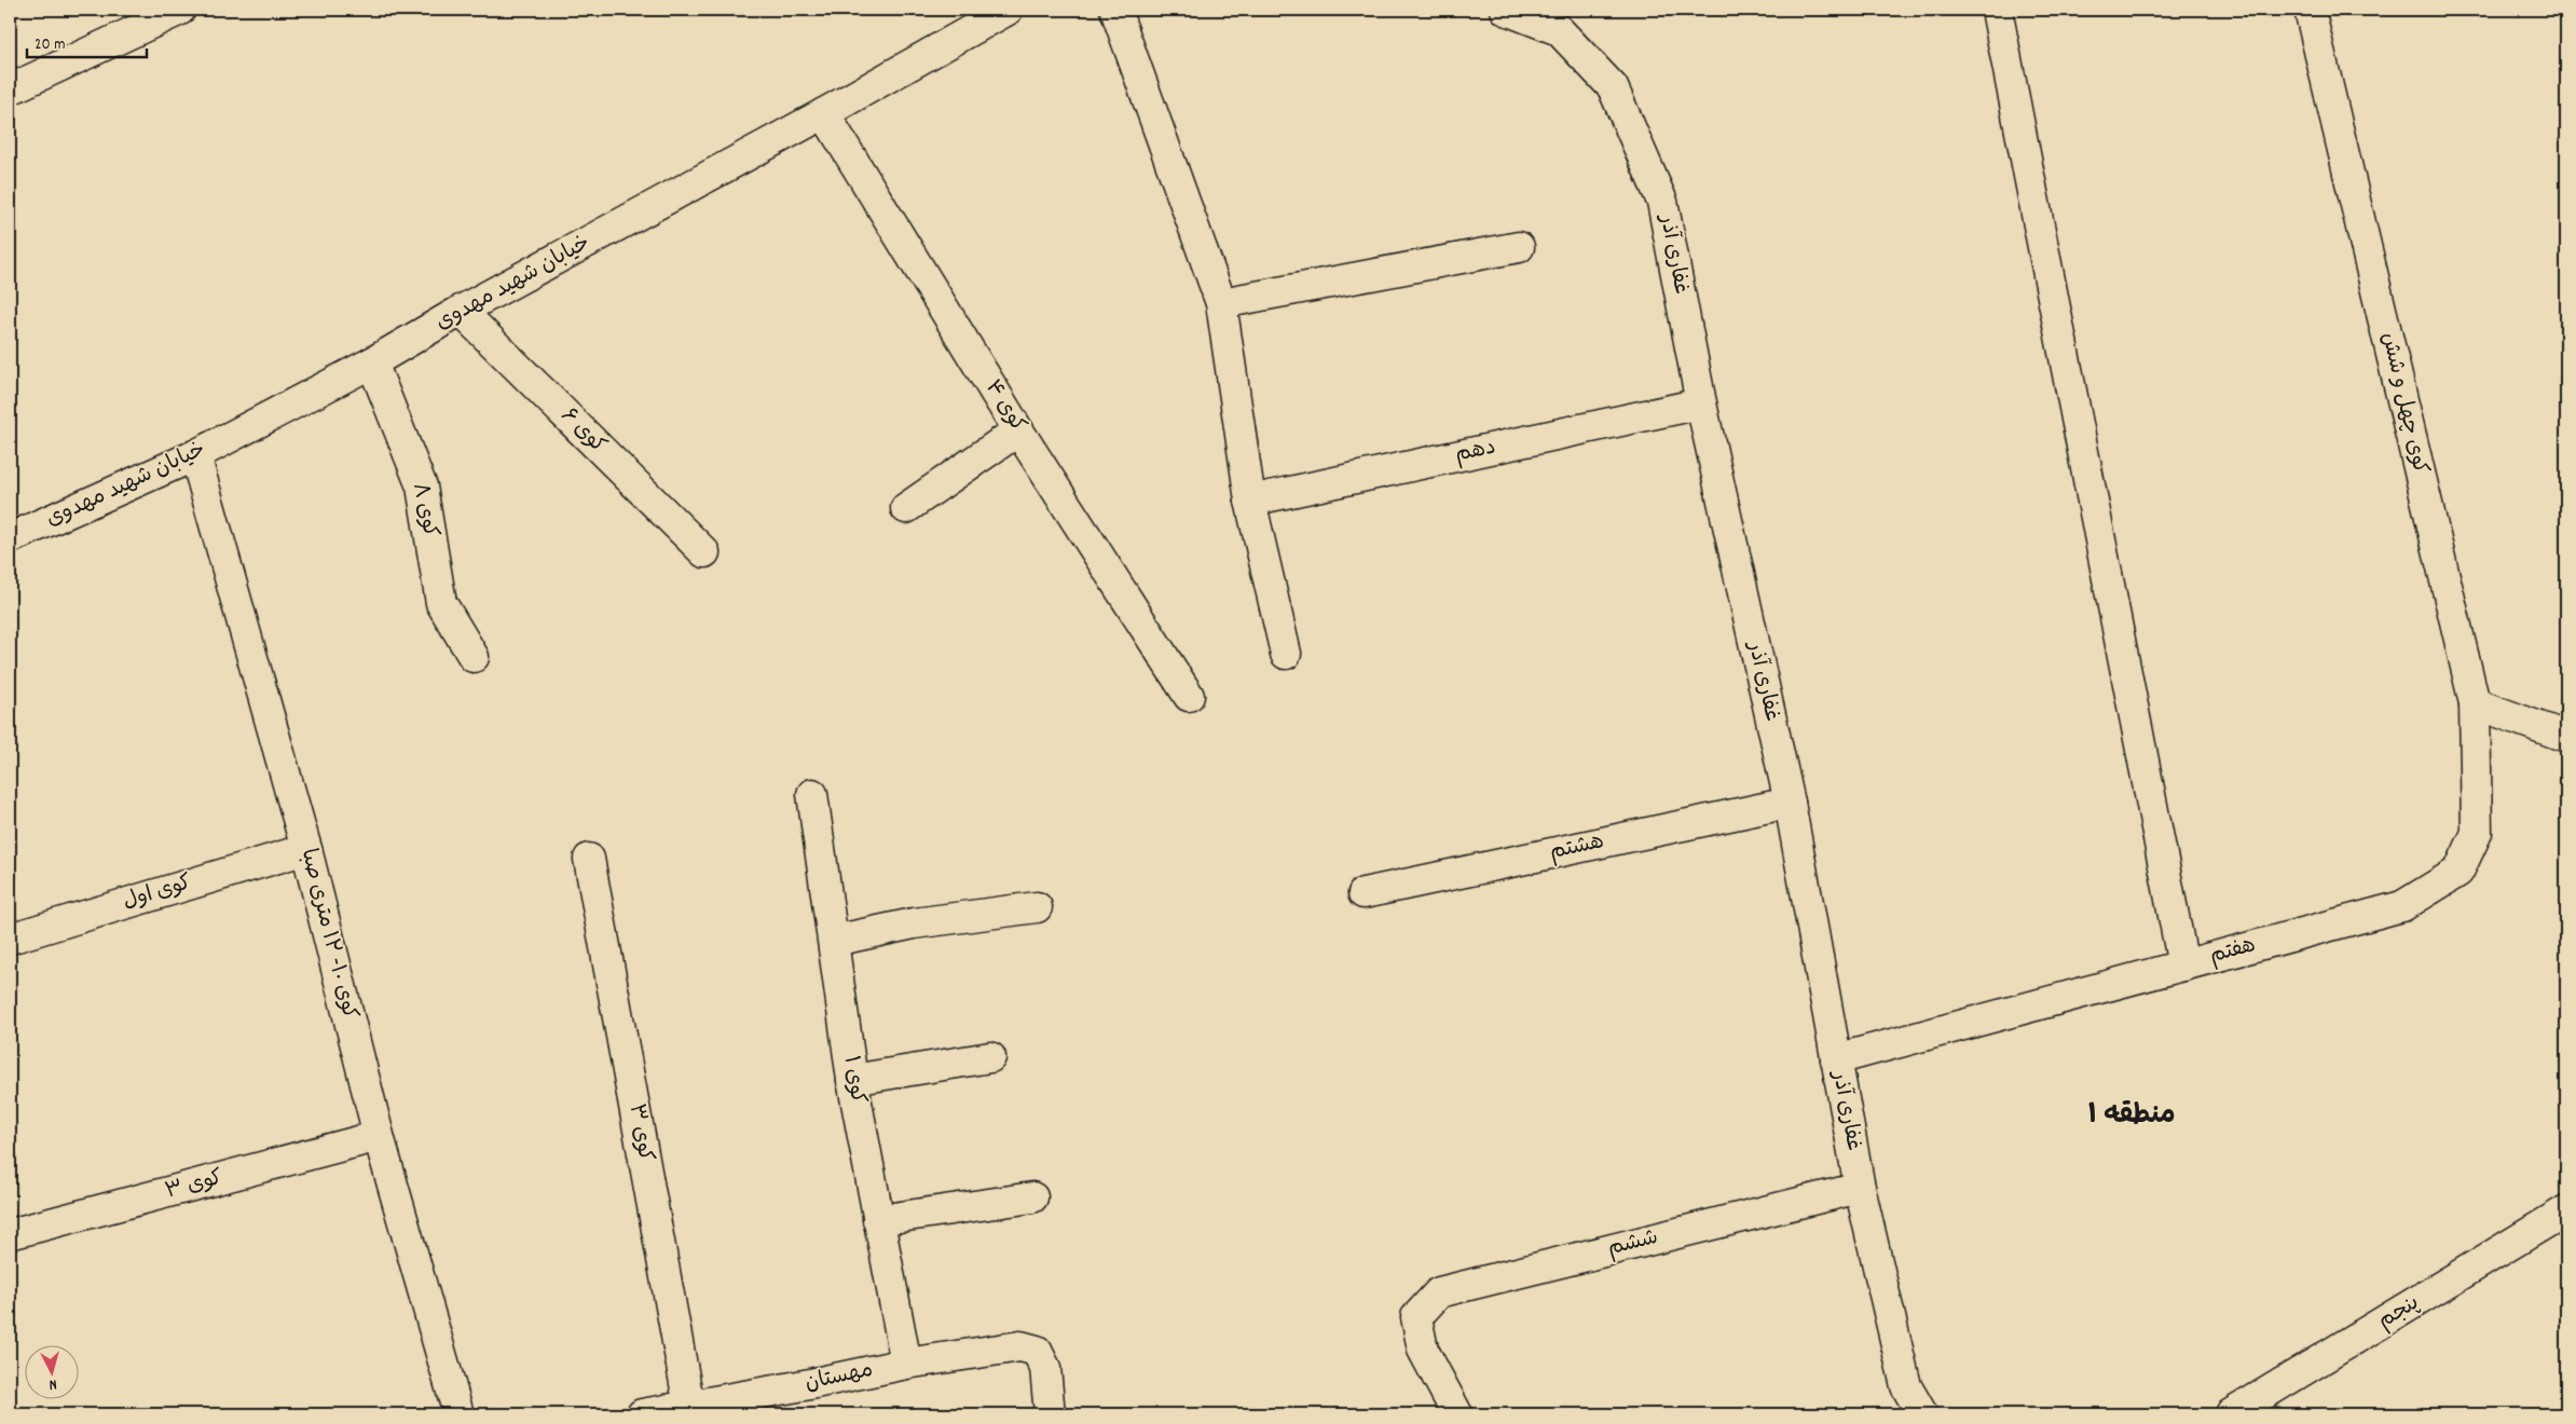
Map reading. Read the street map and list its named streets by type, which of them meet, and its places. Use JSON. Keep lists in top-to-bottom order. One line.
{"streets":{"street":["غفاری آذر","خیابان شهید مهدوی","کوی چهل و شش","کوی ۴","کوی ۶","دهم","کوی ۸","هشتم","کوی اول","کوی ۱۰- ۱۲ متری صبا","هفتم","کوی ۱","کوی ۳","ششم","پنجم","مهستان"]},"crossings":[["غفاری آذر","دهم"],["غفاری آذر","هشتم"],["غفاری آذر","هفتم"],["غفاری آذر","ششم"],["خیابان شهید مهدوی","کوی ۴"],["خیابان شهید مهدوی","کوی ۶"],["خیابان شهید مهدوی","کوی ۸"],["خیابان شهید مهدوی","کوی ۱۰- ۱۲ متری صبا"],["کوی چهل و شش","هفتم"],["کوی اول","کوی ۱۰- ۱۲ متری صبا"],["کوی ۱۰- ۱۲ متری صبا","کوی ۳"],["کوی ۱","مهستان"],["کوی ۳","مهستان"]],"districts":["منطقه ۱"],"scale_bar":"20 m","north":"bottom"}
